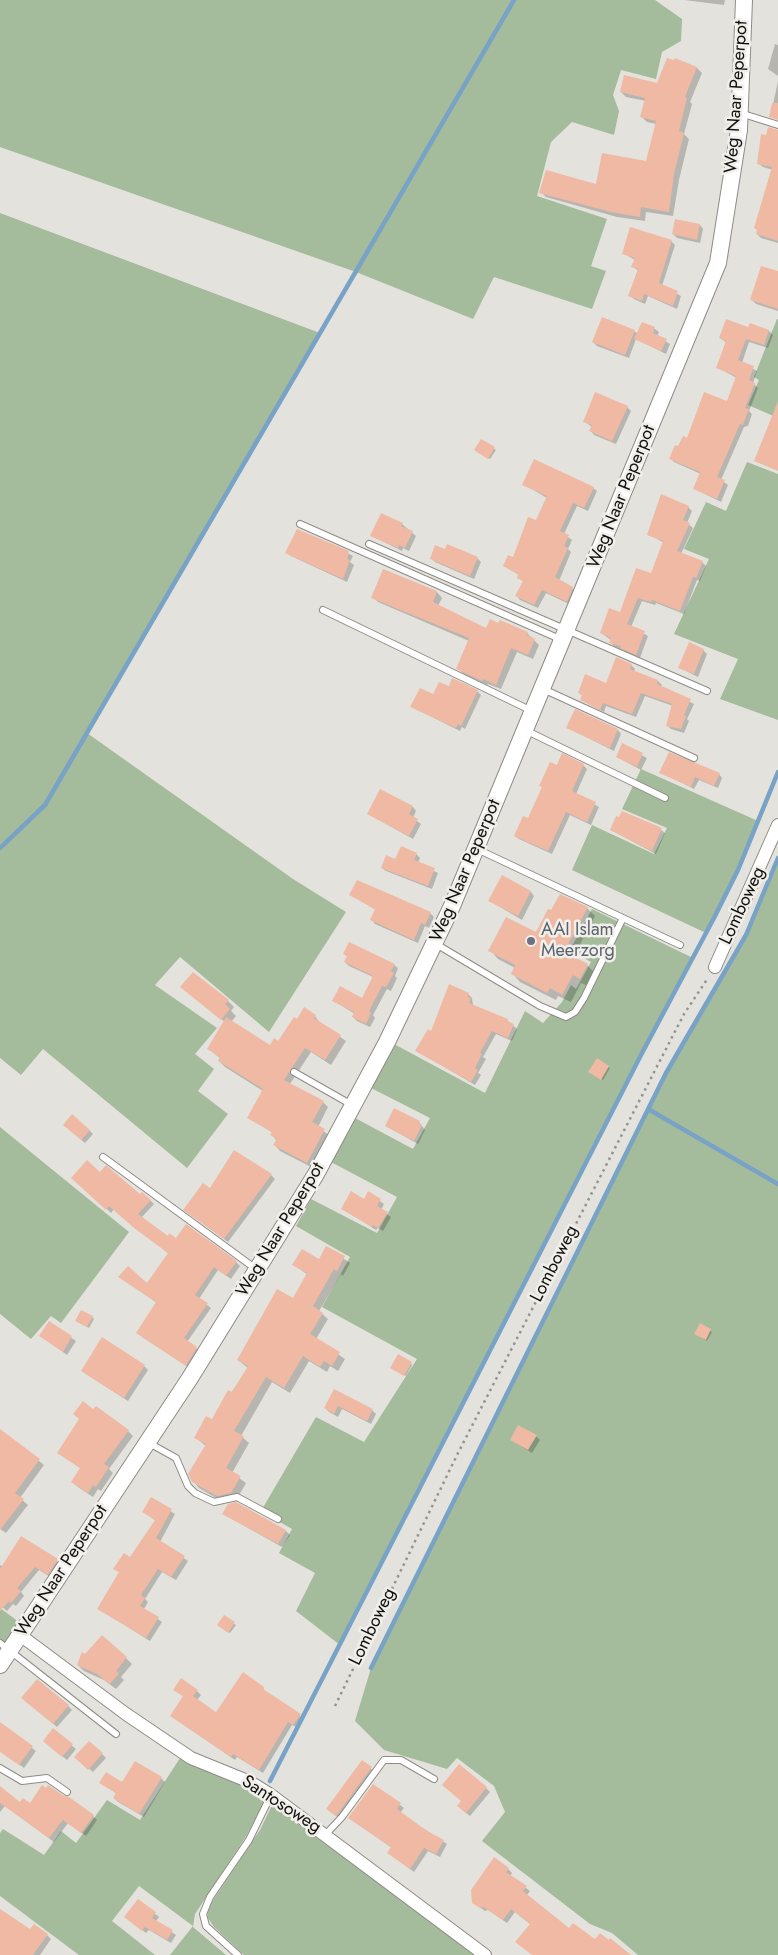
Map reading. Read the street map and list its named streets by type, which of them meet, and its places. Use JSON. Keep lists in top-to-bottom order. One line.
{"streets":{"street":["Weg Naar Peperpot","Lomboweg","Santosoweg"]},"crossings":[["Weg Naar Peperpot","Santosoweg"]],"places":["AAI Islam Meerzorg"]}
